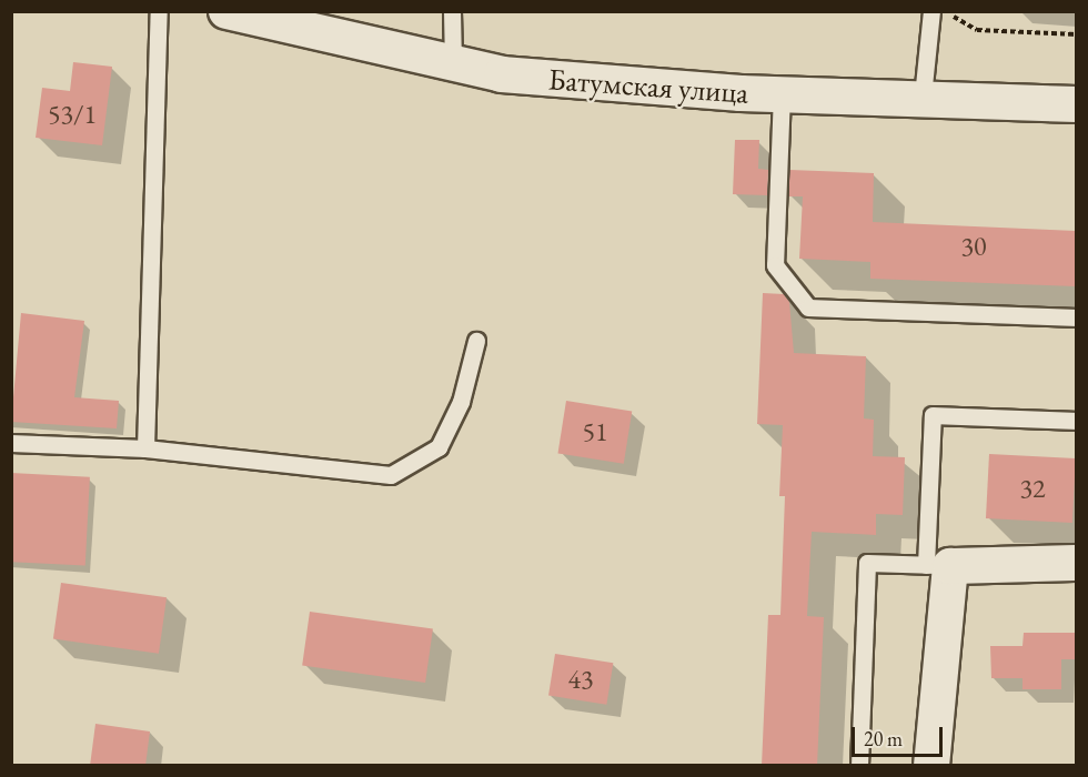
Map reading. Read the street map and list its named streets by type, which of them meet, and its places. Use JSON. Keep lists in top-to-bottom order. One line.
{"streets":{"street":["Батумская улица"]},"house_numbers":["53/1","30","51","32","43"],"scale_bar":"20 m"}
